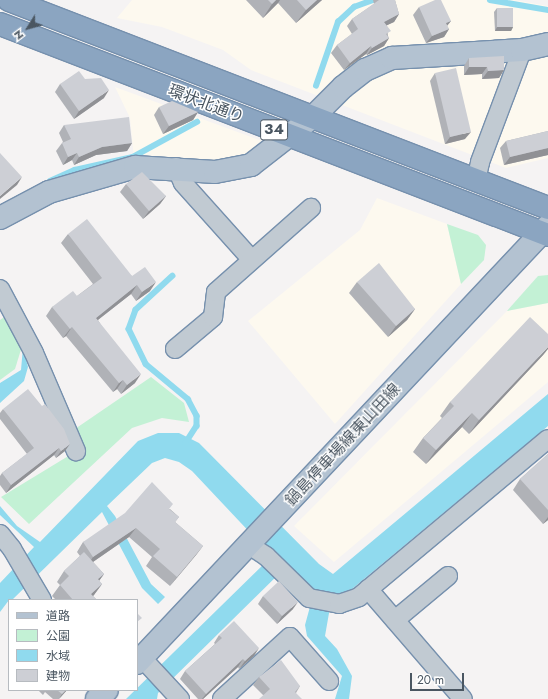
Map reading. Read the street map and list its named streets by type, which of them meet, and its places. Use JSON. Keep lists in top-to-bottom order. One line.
{"streets":{"highway":["環状北通り","34"],"main road":["鍋島停車場線東山田線"]},"crossings":[["環状北通り","鍋島停車場線東山田線"]],"legend":["道路","公園","水域","建物"],"scale_bar":"20 m","north":"bottom left"}
